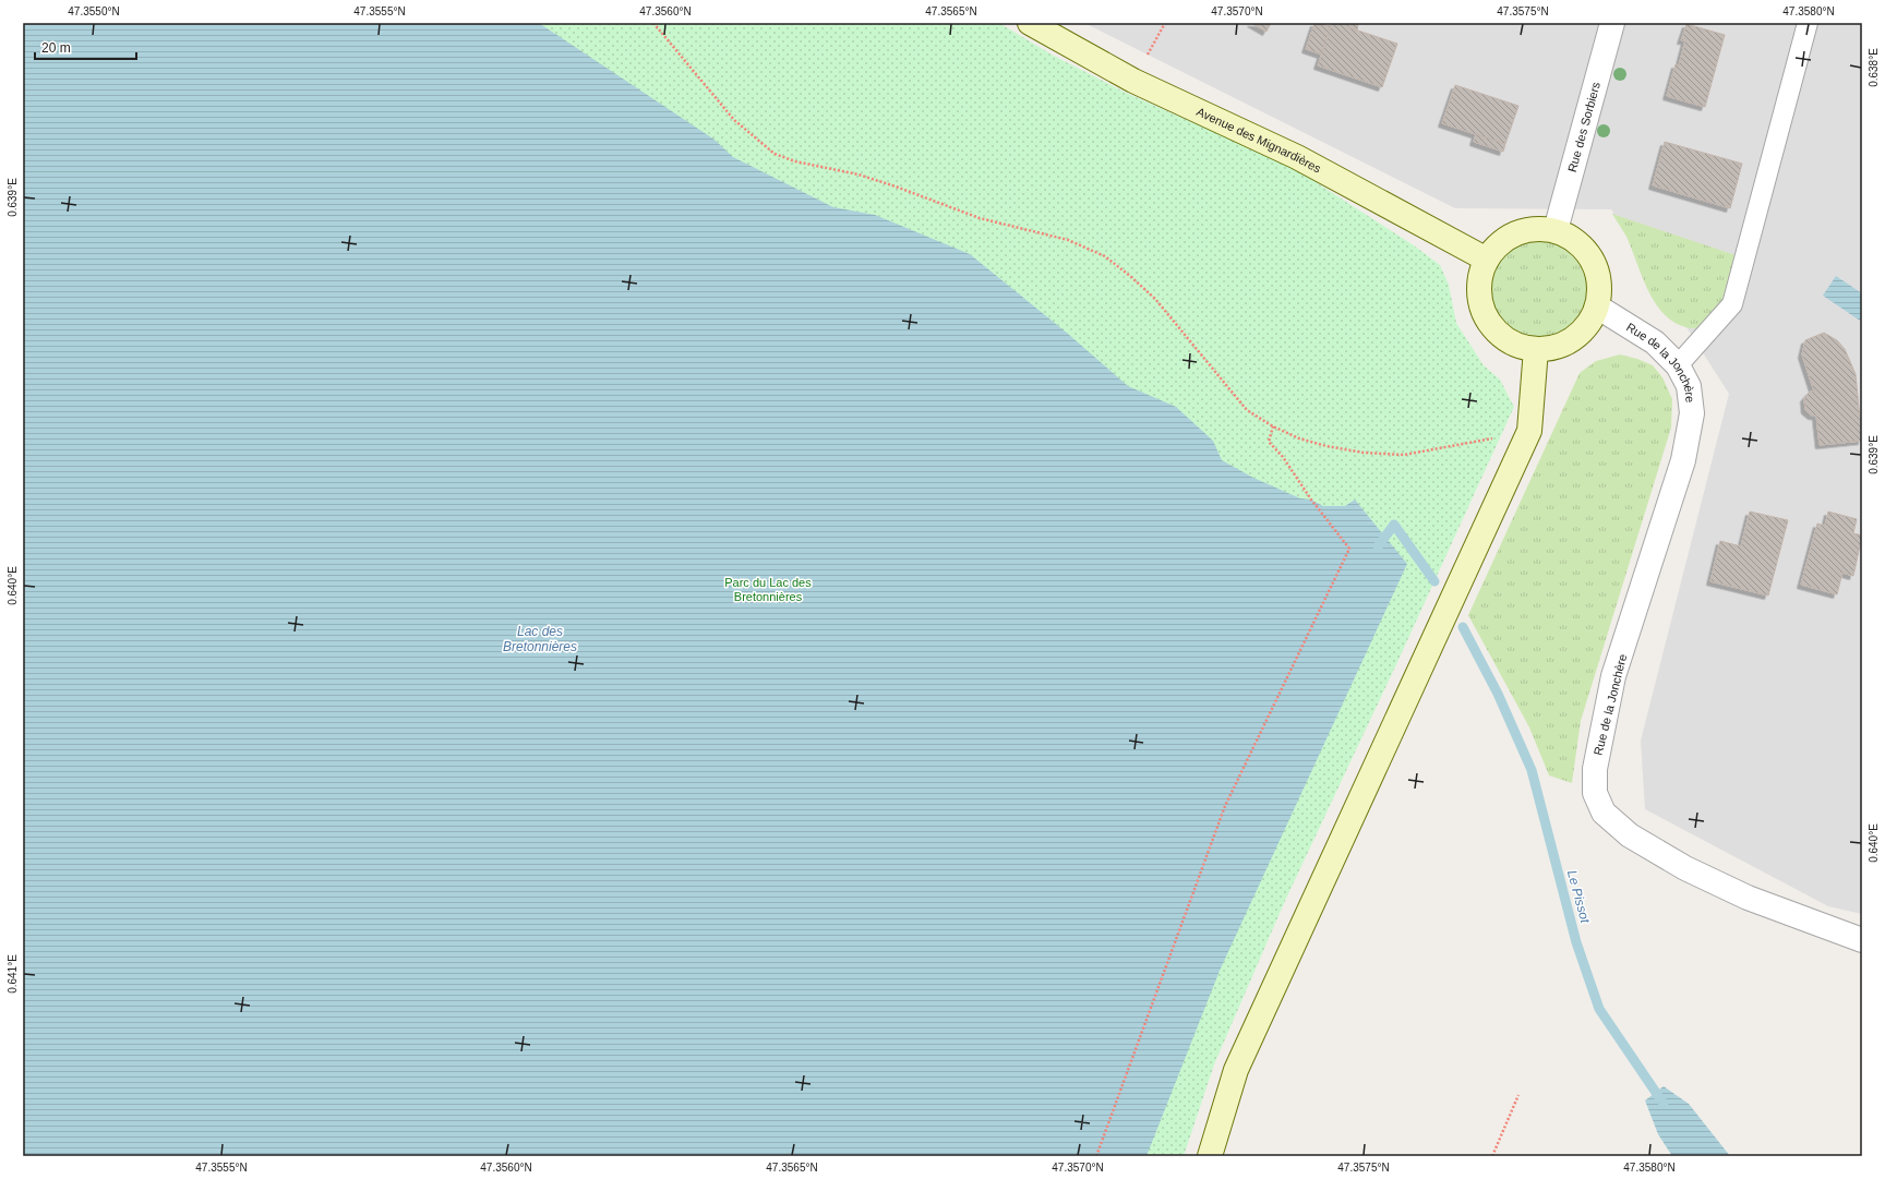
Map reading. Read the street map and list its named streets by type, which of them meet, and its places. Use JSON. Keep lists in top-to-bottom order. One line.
{"streets":{"street":["Rue des Sorbiers","Avenue des Mignardières","Rue de la Jonchère"]},"crossings":[["Rue des Sorbiers","Avenue des Mignardières"],["Rue des Sorbiers","Rue de la Jonchère"],["Avenue des Mignardières","Rue de la Jonchère"]],"water":["Lac des Bretonnières","Le Pissot"],"parks":["Parc du Lac des Bretonnières"],"scale_bar":"20 m","coordinates":["47.3550°N","47.3555°N","47.3560°N","47.3565°N","47.3570°N","47.3575°N","47.3580°N","0.638°E","0.639°E","0.640°E","0.641°E"]}
